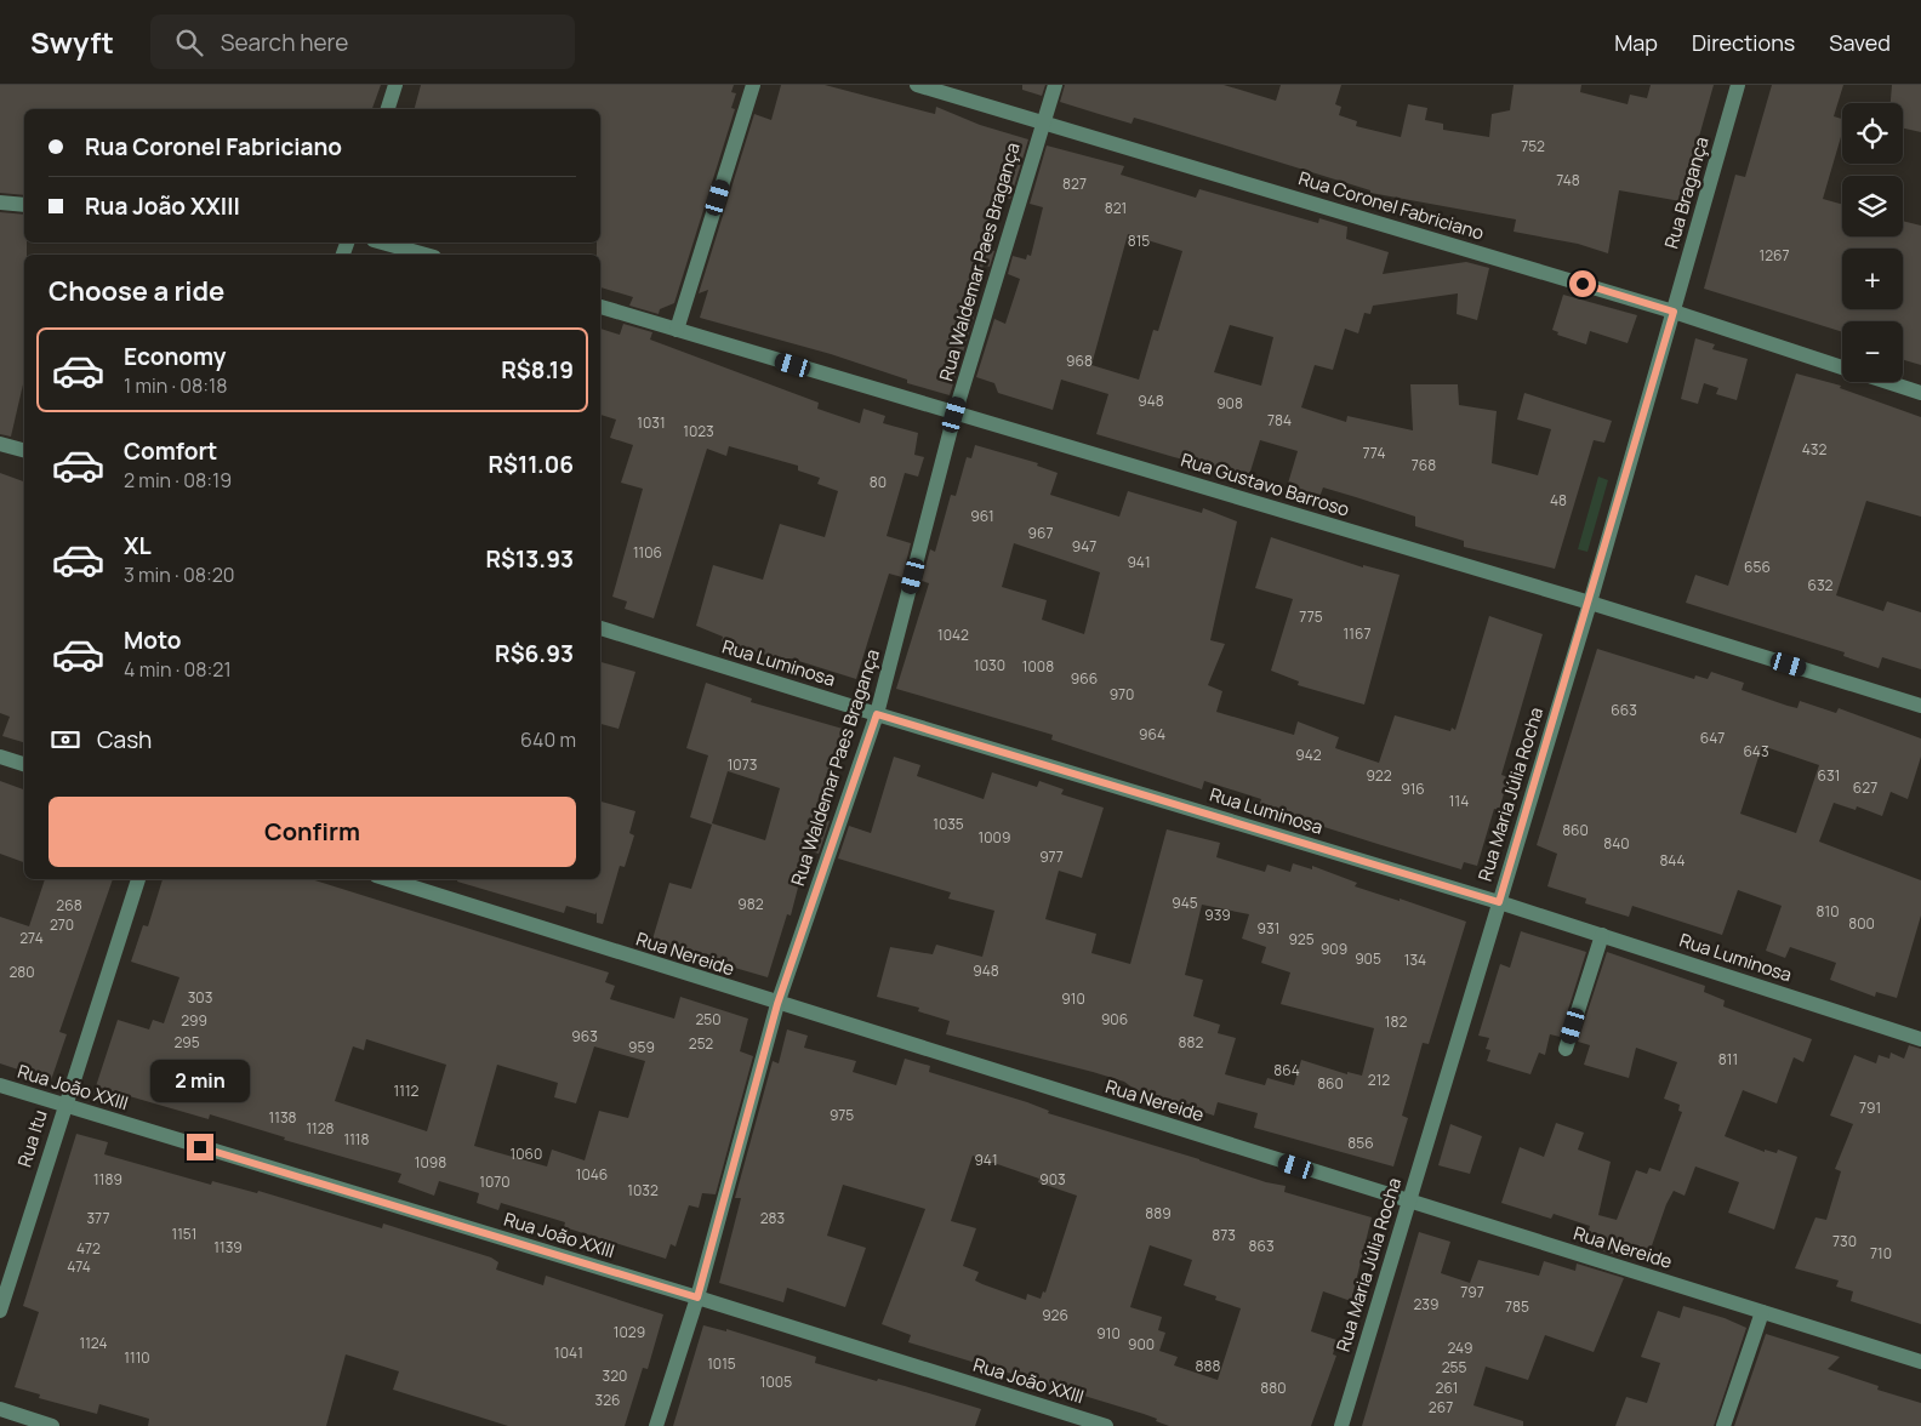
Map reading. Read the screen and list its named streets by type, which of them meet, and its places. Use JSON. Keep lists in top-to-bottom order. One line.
{"streets":{"street":["Rua Bragança","Rua Coronel Fabriciano","Rua Waldemar Paes Bragança","Rua Gustavo Barroso","Rua Luminosa","Rua Maria Júlia Rocha","Rua Nereide","Rua João XXIII","Rua Itu"]},"crossings":[["Rua Bragança","Rua Coronel Fabriciano"],["Rua Bragança","Rua Maria Júlia Rocha"],["Rua Coronel Fabriciano","Rua Waldemar Paes Bragança"],["Rua Coronel Fabriciano","Rua Maria Júlia Rocha"],["Rua Waldemar Paes Bragança","Rua Gustavo Barroso"],["Rua Waldemar Paes Bragança","Rua Luminosa"],["Rua Waldemar Paes Bragança","Rua Nereide"],["Rua Waldemar Paes Bragança","Rua João XXIII"],["Rua Gustavo Barroso","Rua Maria Júlia Rocha"],["Rua Luminosa","Rua Maria Júlia Rocha"],["Rua Maria Júlia Rocha","Rua Nereide"],["Rua João XXIII","Rua Itu"]],"house_numbers":["752","748","827","821","815","1267","968","948","908","784","1031","1023","432","774","768","80","48","961","967","947","1106","941","656","632","775","1167","1042","1030","1008","966","970","663","964","647","643","942","1073","922","631","627","916","114","1035","860","1009","840","977","844","945","982","268","810","939","800","270","931","274","925","909","905","134","948","280","303","910","250","906","299","182","963","295","882","252","959","811","864","212","860","1112","791","975","1138","1128","1118","856","1060","941","1098","1046","1189","903","1070","1032","889","377","283","1151","873","730","863","1139","472","710","474","797","239","785","926","1029","910","1124","900","249","1041","1110","1015","888","255","320","1005","880","261","326","267"],"page":{"header":"Swyft","search":"Search here","nav":["Map","Directions","Saved"],"map_buttons":["+","−"],"banner":["Rua Coronel Fabriciano","Rua João XXIII"],"heading":"Choose a ride","list":[{"name":"Economy","note":"1 min · 08:18","value":"R$8.19"},{"name":"Comfort","note":"2 min · 08:19","value":"R$11.06"},{"name":"XL","note":"3 min · 08:20","value":"R$13.93"},{"name":"Moto","note":"4 min · 08:21","value":"R$6.93"}],"pay":["Cash","640 m"],"buttons":"Confirm","bubble":"2 min"}}
